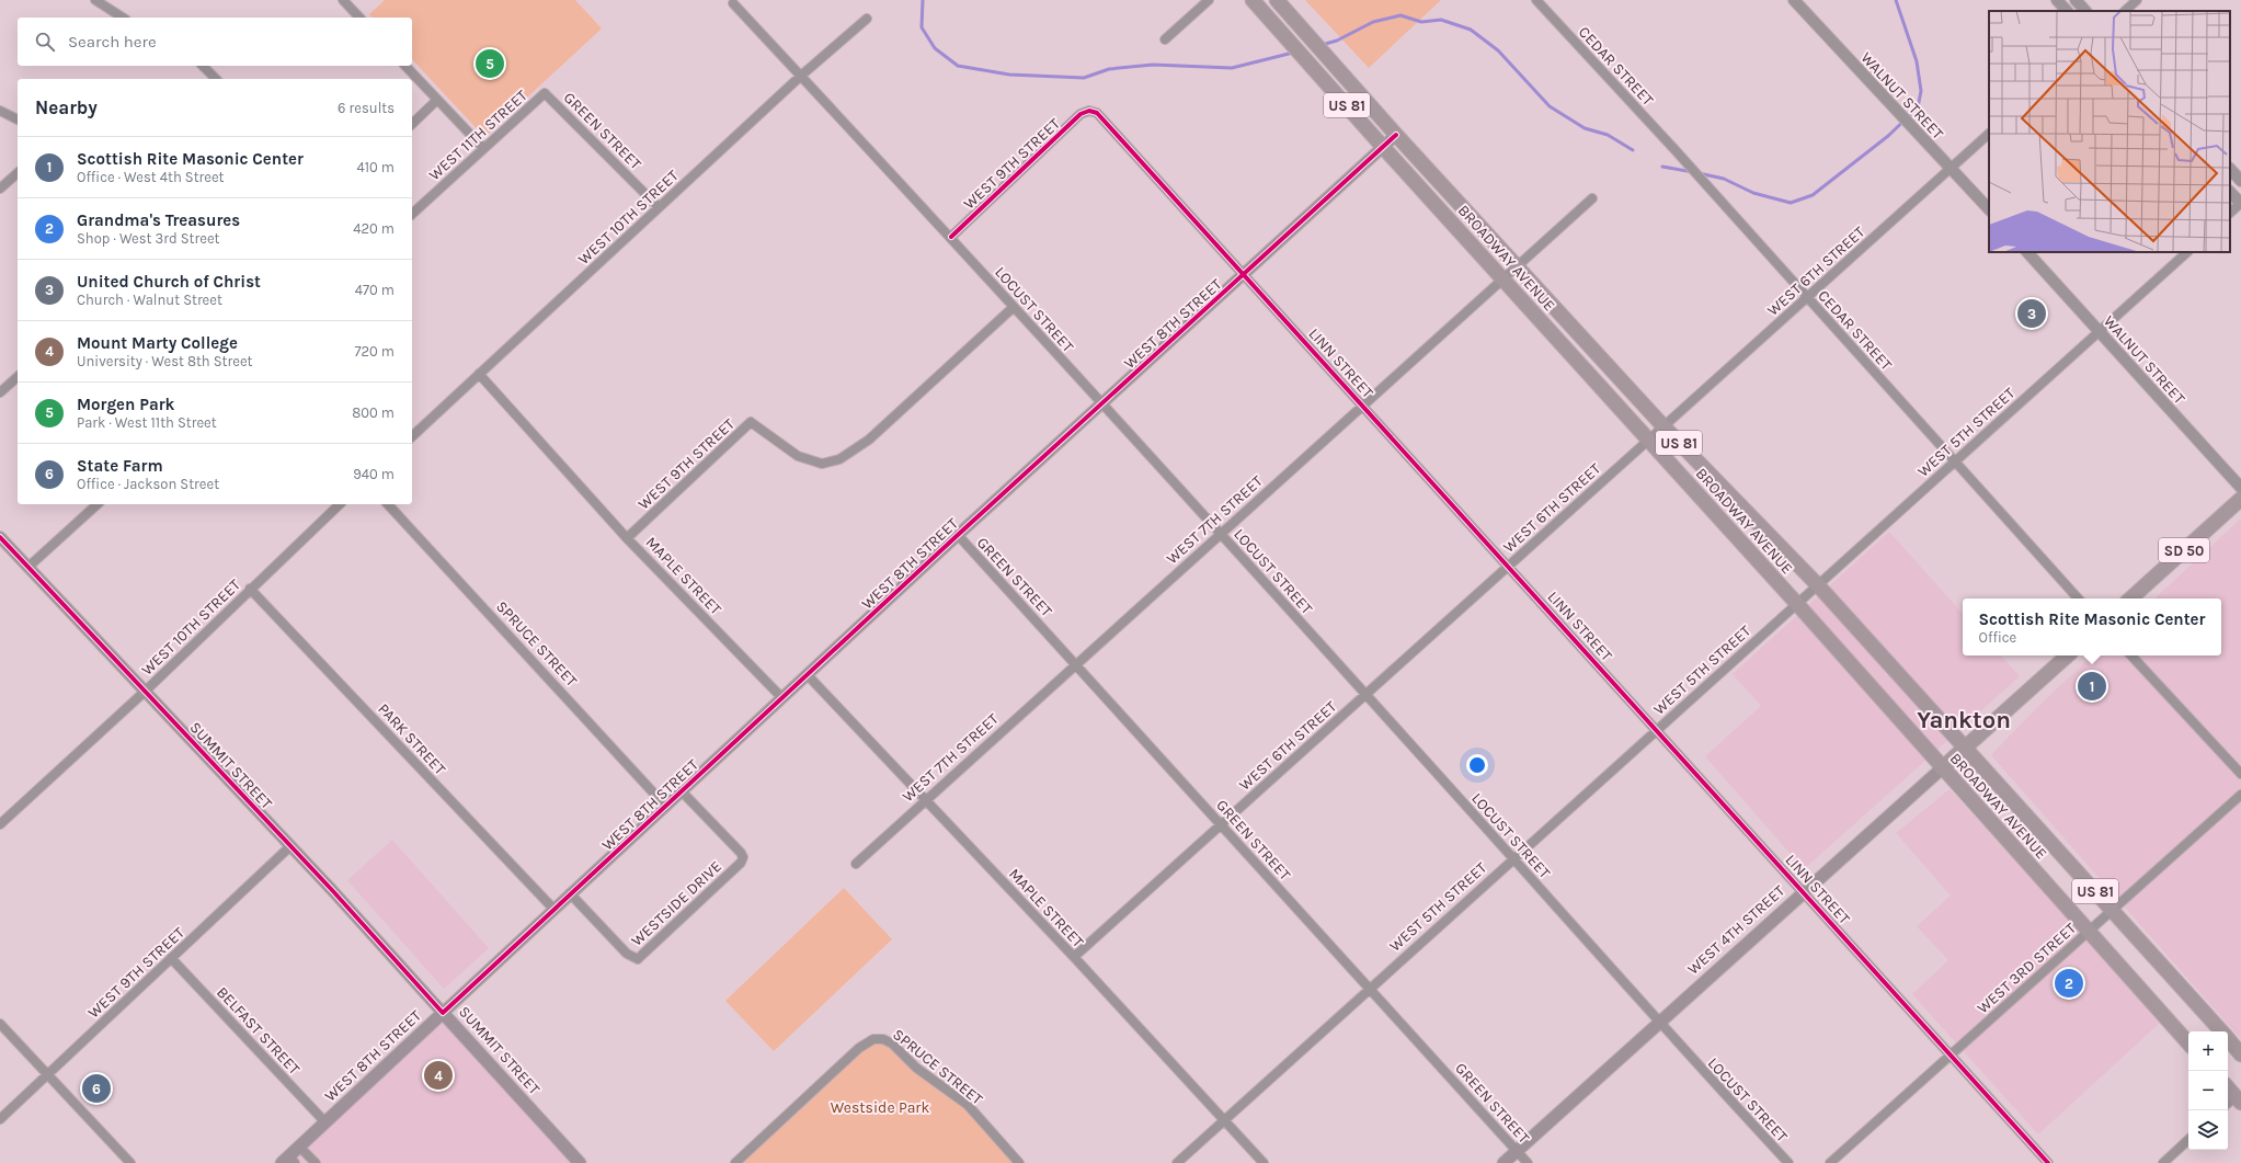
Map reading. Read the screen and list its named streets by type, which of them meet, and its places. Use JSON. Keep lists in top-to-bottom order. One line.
{"streets":{"highway":["US 81","BROADWAY AVENUE","SD 50","WEST 4TH STREET"],"main road":["WEST 8TH STREET","SUMMIT STREET"],"street":["CEDAR STREET","WALNUT STREET","GREEN STREET","WEST 11TH STREET","WEST 9TH STREET","WEST 10TH STREET","WEST 6TH STREET","LOCUST STREET","LINN STREET","WEST 5TH STREET","WEST 7TH STREET","MAPLE STREET","SPRUCE STREET","PARK STREET","WESTSIDE DRIVE","WEST 3RD STREET","BELFAST STREET"]},"crossings":[["CEDAR STREET","WEST 6TH STREET"],["CEDAR STREET","WEST 5TH STREET"],["WALNUT STREET","WEST 6TH STREET"],["WALNUT STREET","WEST 5TH STREET"],["GREEN STREET","WEST 11TH STREET"],["GREEN STREET","WEST 10TH STREET"],["GREEN STREET","WEST 6TH STREET"],["GREEN STREET","WEST 8TH STREET"],["GREEN STREET","WEST 5TH STREET"],["GREEN STREET","WEST 7TH STREET"],["GREEN STREET","WEST 4TH STREET"],["WEST 9TH STREET","LOCUST STREET"],["WEST 9TH STREET","LINN STREET"],["WEST 9TH STREET","MAPLE STREET"],["WEST 9TH STREET","SUMMIT STREET"],["WEST 9TH STREET","BELFAST STREET"],["WEST 10TH STREET","LOCUST STREET"],["WEST 10TH STREET","MAPLE STREET"],["WEST 10TH STREET","PARK STREET"],["WEST 10TH STREET","SUMMIT STREET"],["BROADWAY AVENUE","WEST 6TH STREET"],["BROADWAY AVENUE","WEST 8TH STREET"],["BROADWAY AVENUE","WEST 5TH STREET"],["BROADWAY AVENUE","WEST 7TH STREET"],["BROADWAY AVENUE","WEST 4TH STREET"],["BROADWAY AVENUE","WEST 3RD STREET"],["WEST 6TH STREET","LOCUST STREET"],["WEST 6TH STREET","LINN STREET"],["WEST 6TH STREET","MAPLE STREET"],["LOCUST STREET","WEST 8TH STREET"],["LOCUST STREET","WEST 5TH STREET"],["LOCUST STREET","WEST 7TH STREET"],["LOCUST STREET","WEST 4TH STREET"],["WEST 8TH STREET","LINN STREET"],["WEST 8TH STREET","MAPLE STREET"],["WEST 8TH STREET","SPRUCE STREET"],["WEST 8TH STREET","PARK STREET"],["WEST 8TH STREET","SUMMIT STREET"],["WEST 8TH STREET","WESTSIDE DRIVE"],["WEST 8TH STREET","BELFAST STREET"],["LINN STREET","WEST 5TH STREET"],["LINN STREET","WEST 7TH STREET"],["LINN STREET","WEST 4TH STREET"],["LINN STREET","WEST 3RD STREET"],["WEST 5TH STREET","MAPLE STREET"],["WEST 7TH STREET","MAPLE STREET"]],"districts":["Yankton"],"parks":["Westside Park"],"page":{"search":"Search here","pins":["5","3","1","2","4","6"],"heading":["Nearby","6 results"],"list":[{"mark":"1","name":"Scottish Rite Masonic Center","note":"Office · West 4th Street","value":"410 m"},{"mark":"2","name":"Grandma's Treasures","note":"Shop · West 3rd Street","value":"420 m"},{"mark":"3","name":"United Church of Christ","note":"Church · Walnut Street","value":"470 m"},{"mark":"4","name":"Mount Marty College","note":"University · West 8th Street","value":"720 m"},{"mark":"5","name":"Morgen Park","note":"Park · West 11th Street","value":"800 m"},{"mark":"6","name":"State Farm","note":"Office · Jackson Street","value":"940 m"}],"popup":["Scottish Rite Masonic Center","Office"],"map_buttons":["+","−"]}}
